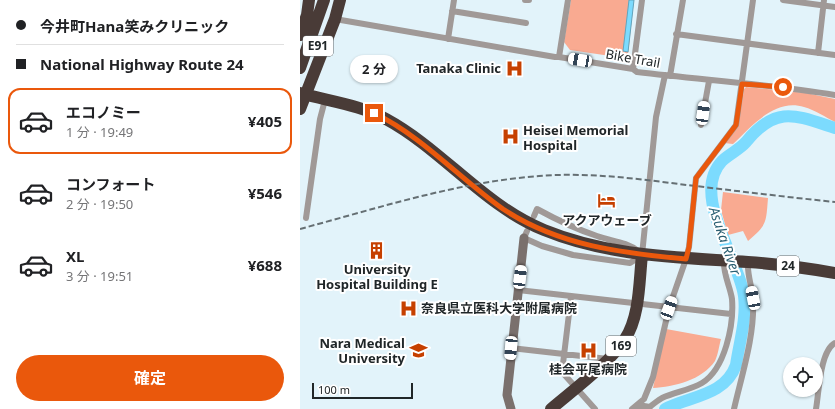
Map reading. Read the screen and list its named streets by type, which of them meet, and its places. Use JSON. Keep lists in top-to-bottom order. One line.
{"streets":{"highway":["E91","24","169"],"street":["Bike Trail"]},"crossings":[["E91","24"],["24","169"]],"water":["Asuka River"],"places":{"hospital":["Tanaka Clinic","Heisei Memorial Hospital","奈良県立医科大学附属病院","桂会平尾病院"],"hotel":["アクアウェーブ"],"building":["University Hospital Building E"],"school or university":["Nara Medical University"]},"scale_bar":"100 m","page":{"banner":["今井町Hana笑みクリニック","National Highway Route 24"],"bubble":"2 分","list":[{"name":"エコノミー","note":"1 分 · 19:49","value":"¥405"},{"name":"コンフォート","note":"2 分 · 19:50","value":"¥546"},{"name":"XL","note":"3 分 · 19:51","value":"¥688"}],"buttons":"確定","scale":"100 m"}}
